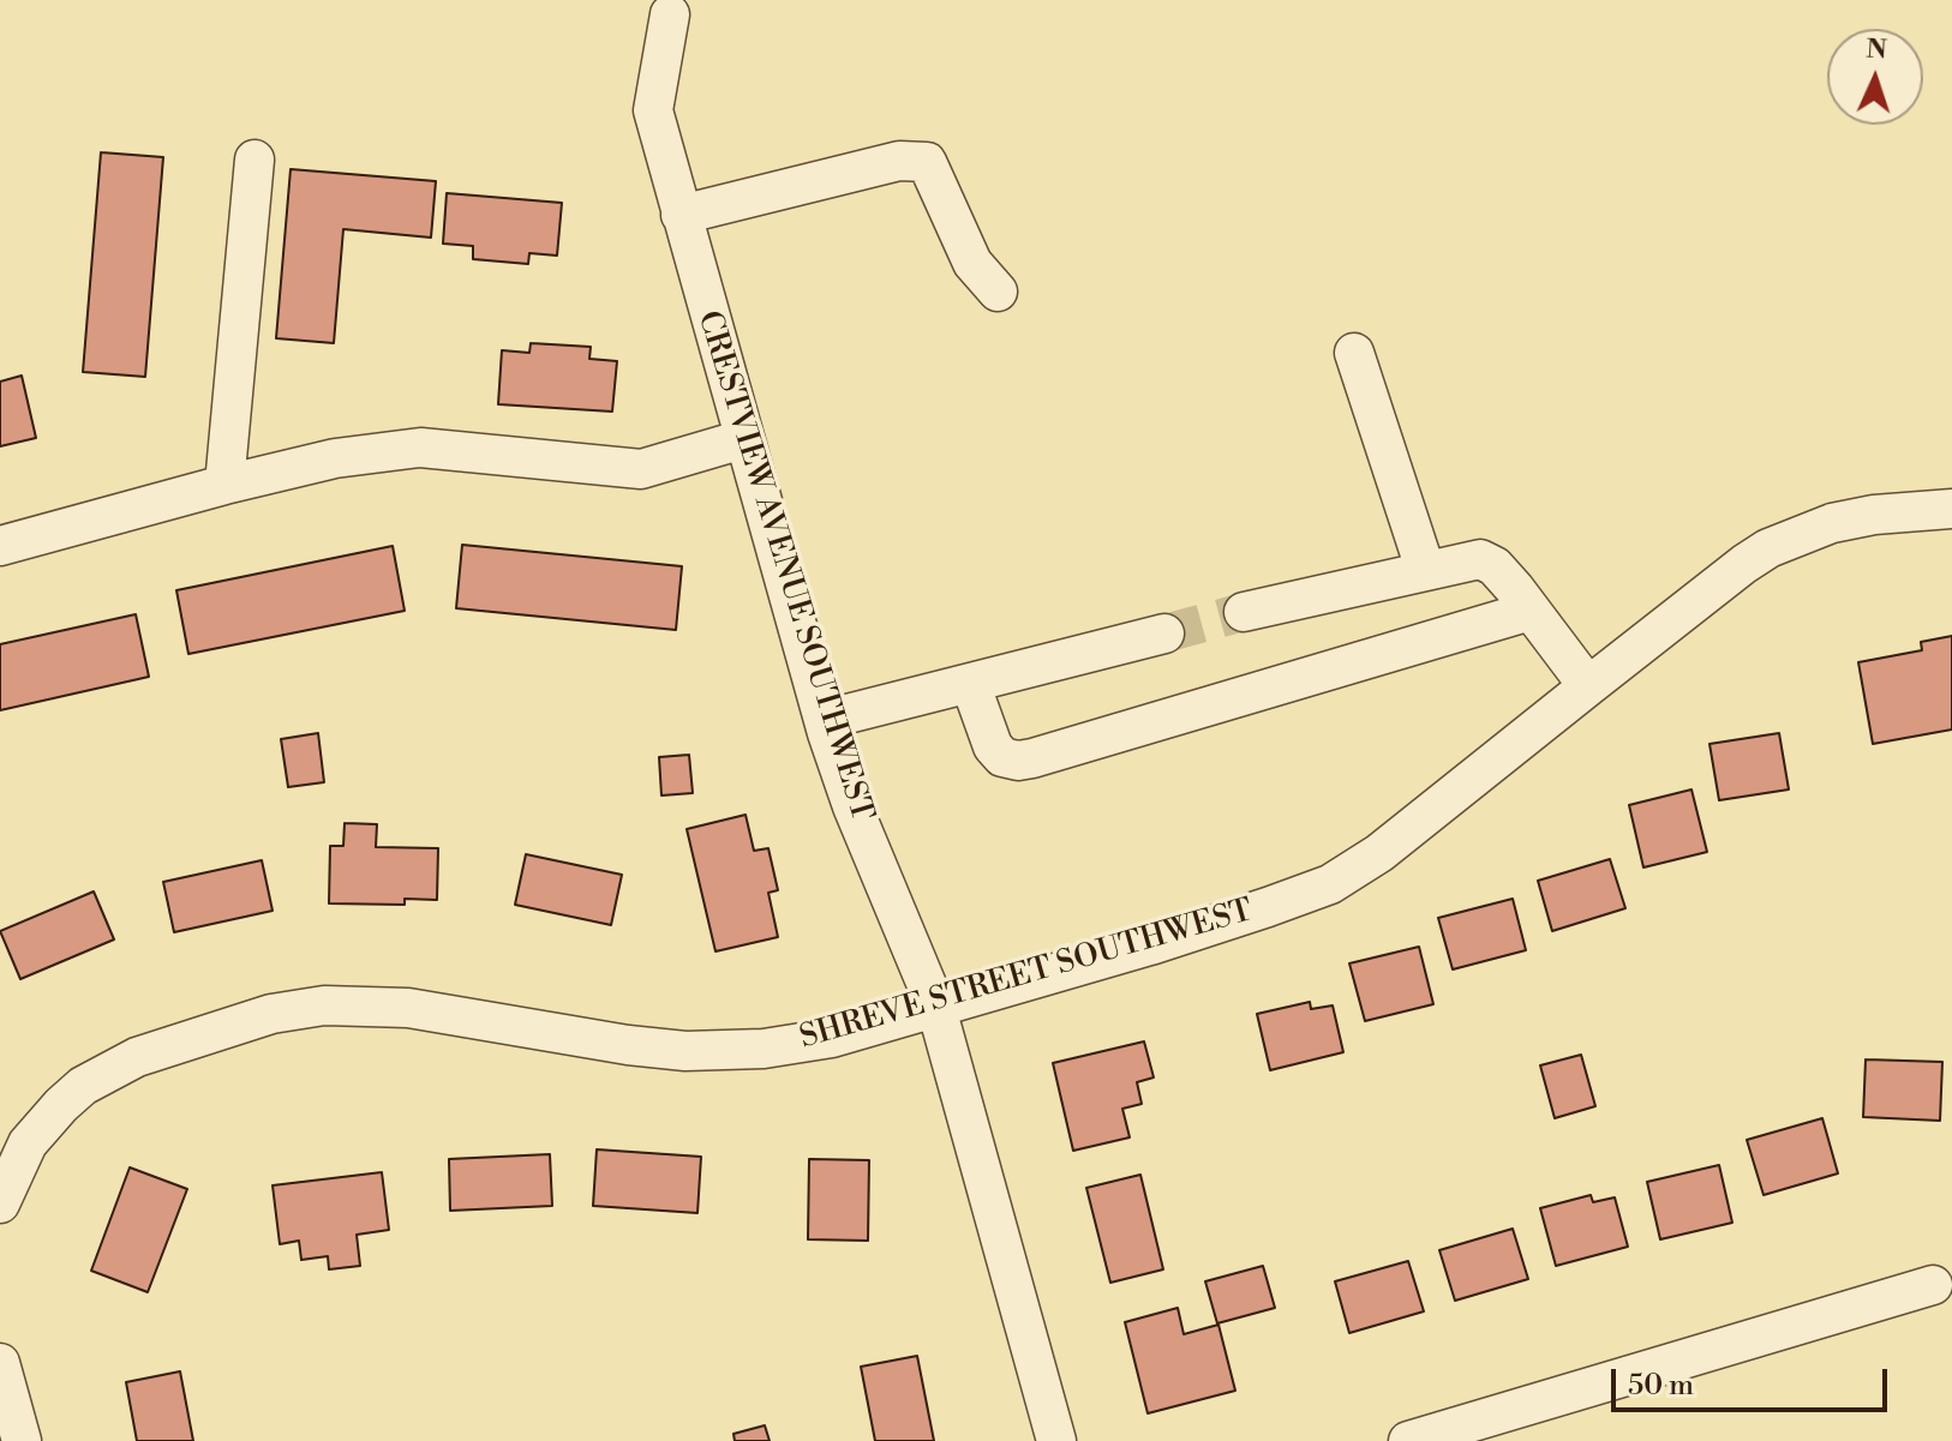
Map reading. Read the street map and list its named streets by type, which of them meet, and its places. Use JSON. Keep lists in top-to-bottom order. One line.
{"streets":{"street":["CRESTVIEW AVENUE SOUTHWEST","SHREVE STREET SOUTHWEST"]},"crossings":[["CRESTVIEW AVENUE SOUTHWEST","SHREVE STREET SOUTHWEST"]],"scale_bar":"50 m","north":"top"}
